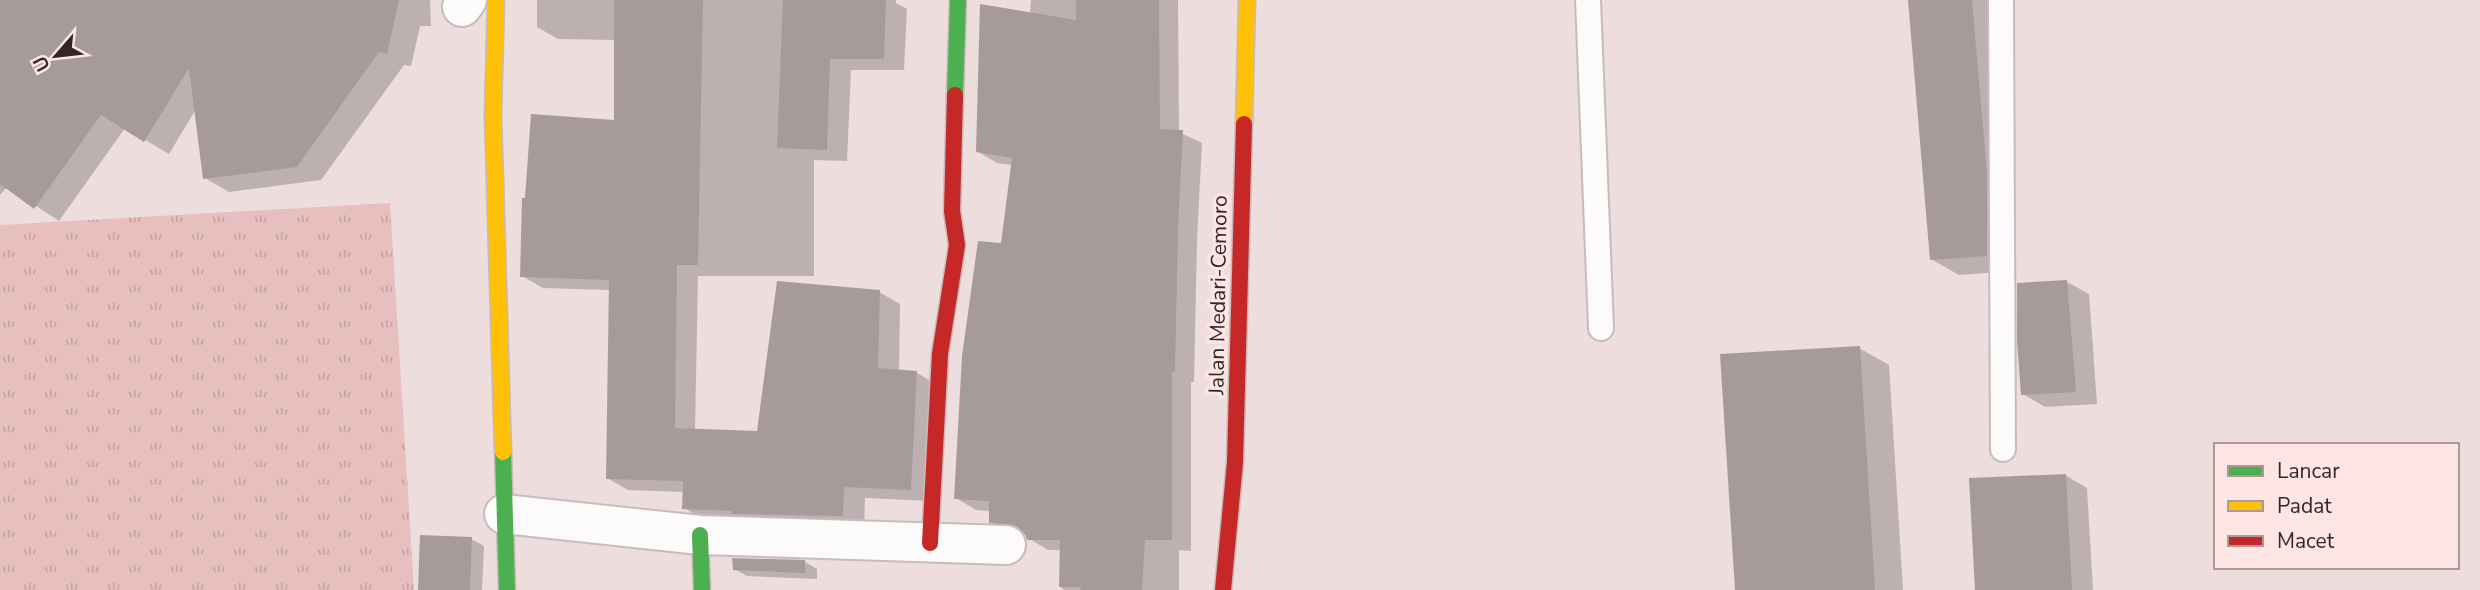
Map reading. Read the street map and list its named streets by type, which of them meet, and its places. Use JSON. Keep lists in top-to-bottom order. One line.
{"streets":{"street":["Jalan Medari-Cemoro"]},"legend":["Lancar","Padat","Macet"],"north":"bottom left"}
